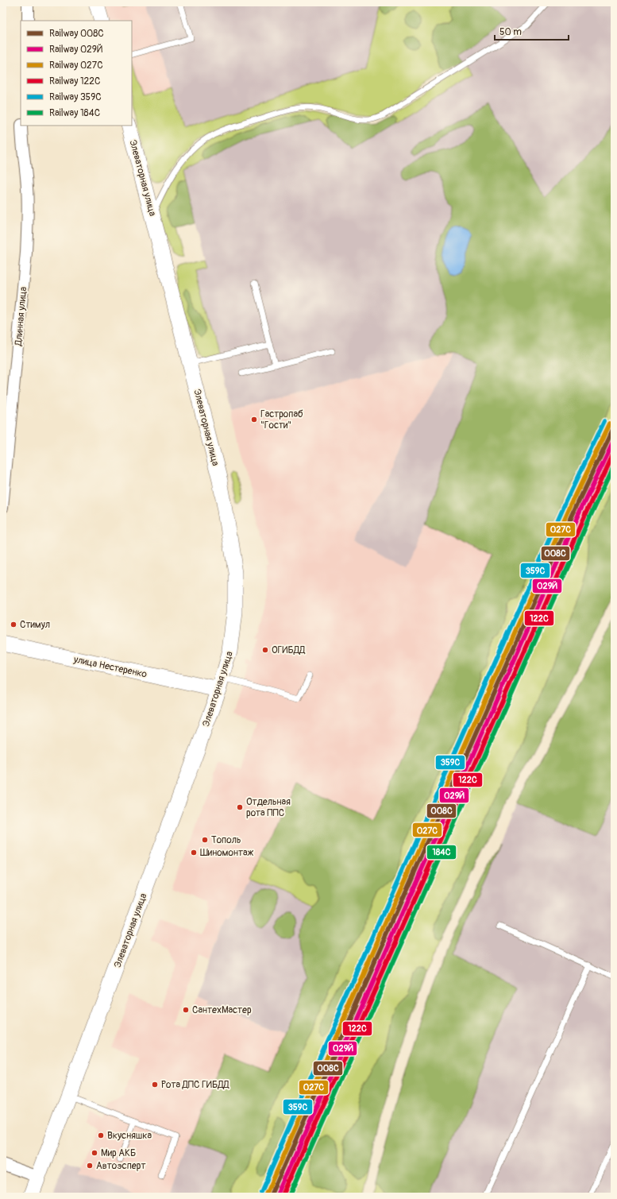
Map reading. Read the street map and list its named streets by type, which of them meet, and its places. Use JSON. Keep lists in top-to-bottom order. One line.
{"streets":{"street":["Элеваторная улица","Длинная улица","улица Нестеренко"]},"crossings":[["Элеваторная улица","улица Нестеренко"]],"places":["Гастропаб \"Гости\"","Стимул","ОГИБДД","Отдельная рота ППС","Тополь","Шиномонтаж","СантехМастер","Рота ДПС ГИБДД","Вкусняшка","Мир АКБ","Автоэсперт"],"lines":["rail line 359С","rail line 027С","rail line 008С","rail line 029Й","rail line 122С","rail line 184С"],"legend":["Railway 008С","Railway 029Й","Railway 027С","Railway 122С","Railway 359С","Railway 184С"],"scale_bar":"50 m"}
